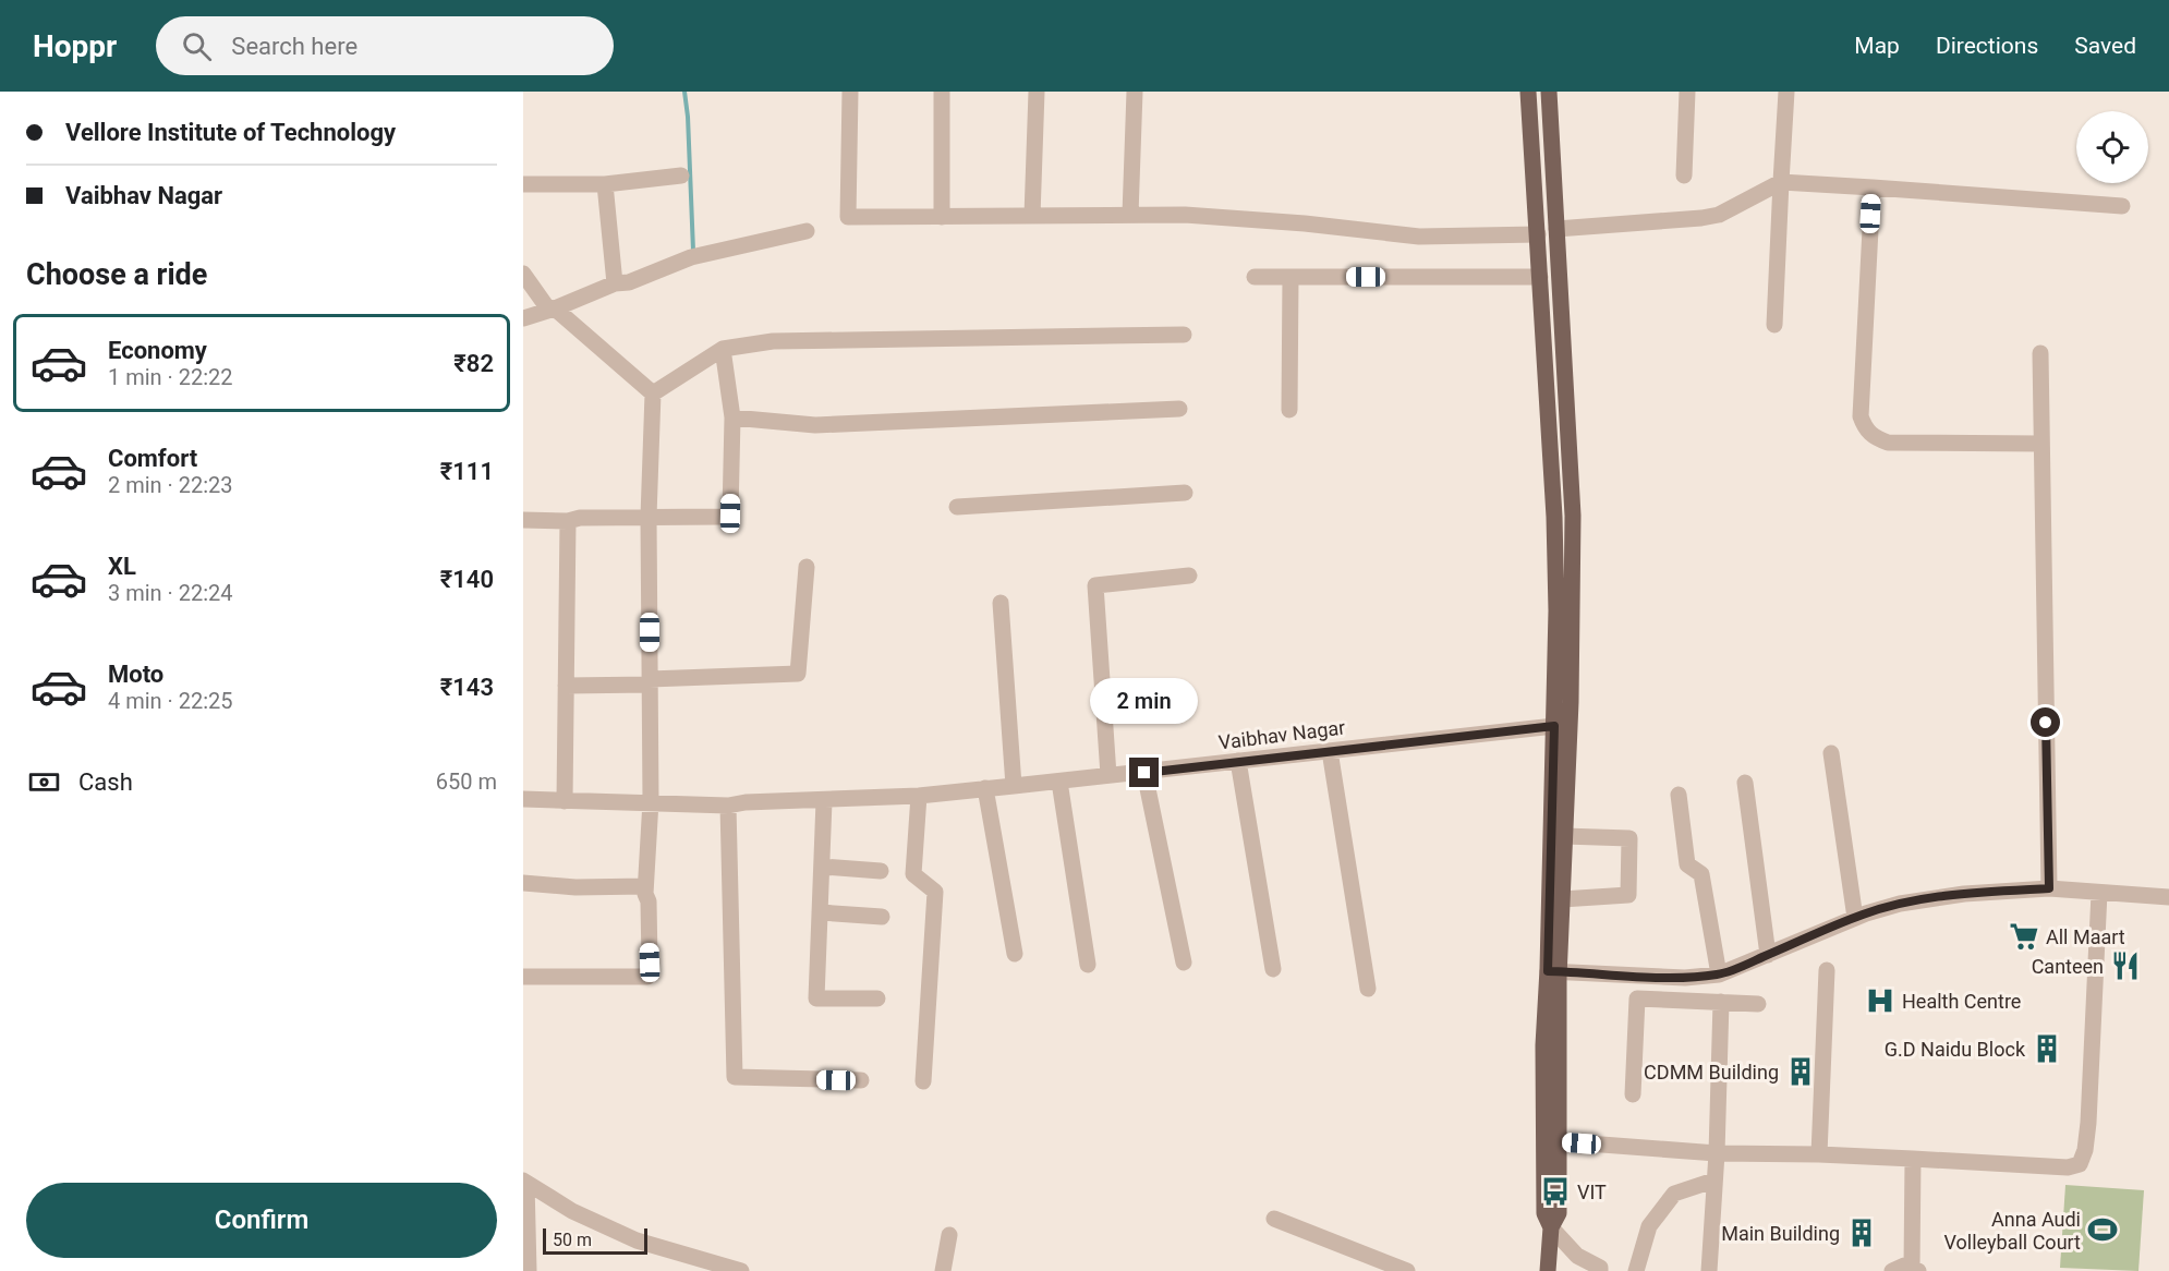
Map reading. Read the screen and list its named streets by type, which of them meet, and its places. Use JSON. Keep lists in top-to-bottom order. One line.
{"streets":{"street":["Vaibhav Nagar"]},"places":{"supermarket":["All Maart"],"restaurant":["Canteen"],"hospital":["Health Centre"],"building":["G.D Naidu Block","CDMM Building","Main Building"],"bus stop":["VIT"],"sports":["Anna Audi Volleyball Court"]},"scale_bar":"50 m","page":{"header":"Hoppr","search":"Search here","nav":["Map","Directions","Saved"],"banner":["Vellore Institute of Technology","Vaibhav Nagar"],"heading":"Choose a ride","list":[{"name":"Economy","note":"1 min · 22:22","value":"₹82"},{"name":"Comfort","note":"2 min · 22:23","value":"₹111"},{"name":"XL","note":"3 min · 22:24","value":"₹140"},{"name":"Moto","note":"4 min · 22:25","value":"₹143"}],"bubble":"2 min","pay":["Cash","650 m"],"buttons":"Confirm","scale":"50 m"}}
